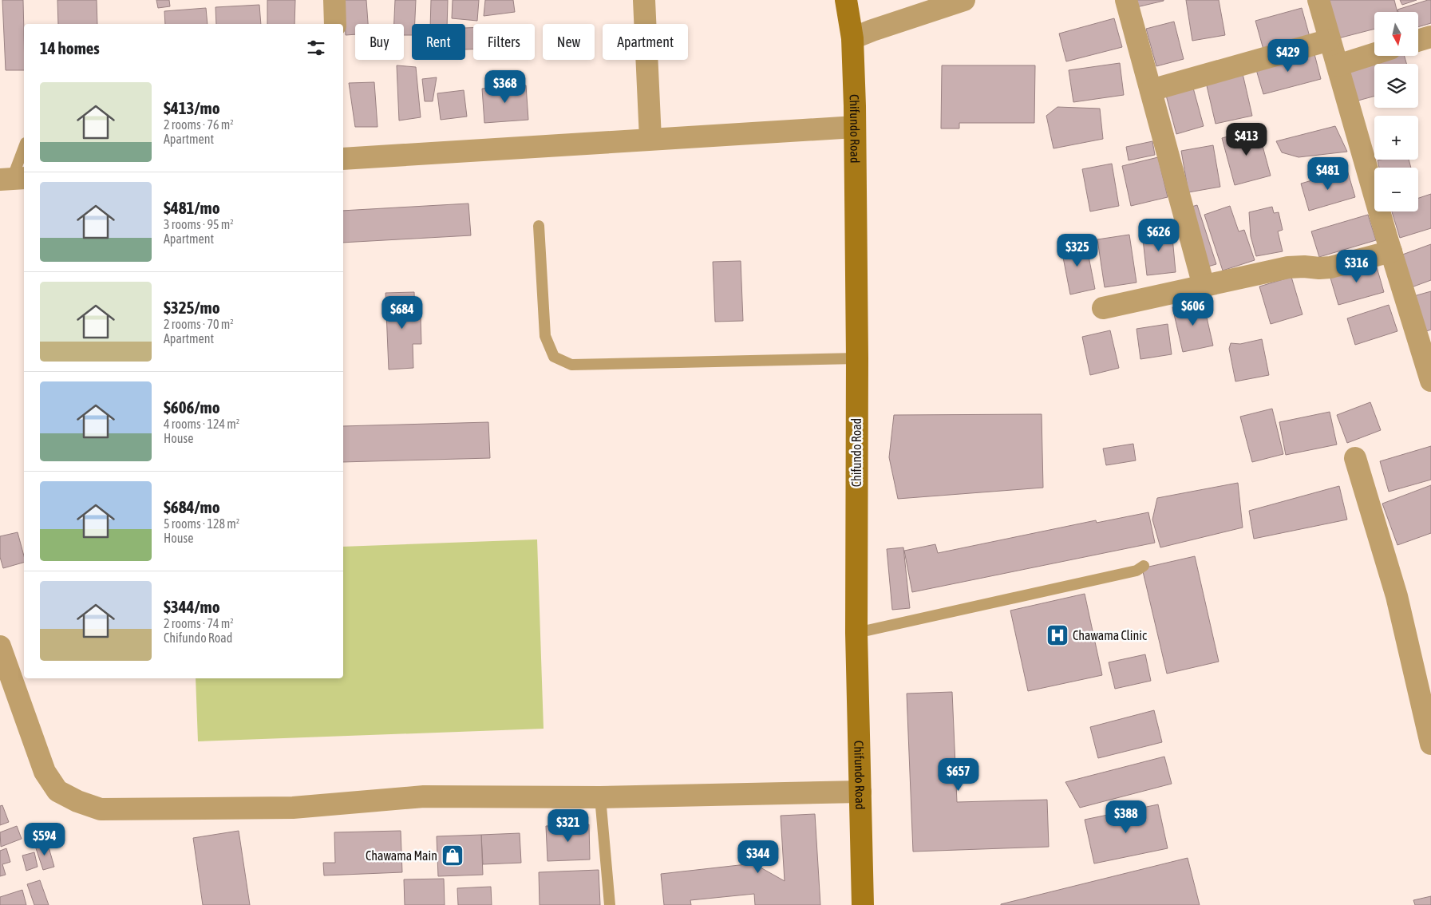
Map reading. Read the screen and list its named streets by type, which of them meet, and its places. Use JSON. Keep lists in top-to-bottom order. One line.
{"streets":{"street":["Chifundo Road"]},"places":{"hospital":["Chawama Clinic"],"shop":["Chawama Main"]},"north":"bottom","page":{"map_buttons":["+","−"],"chip":["Buy","Rent","Filters","New","Apartment"],"heading":"14 homes","price":["$429","$368","$413","$481","$626","$325","$316","$606","$684","$657","$388","$321","$594","$344"],"list":[{"name":"$413/mo","note":"2 rooms · 76 m² · Apartment"},{"name":"$481/mo","note":"3 rooms · 95 m² · Apartment"},{"name":"$325/mo","note":"2 rooms · 70 m² · Apartment"},{"name":"$606/mo","note":"4 rooms · 124 m² · House"},{"name":"$684/mo","note":"5 rooms · 128 m² · House"},{"name":"$344/mo","note":"2 rooms · 74 m² · Chifundo Road"}]}}
